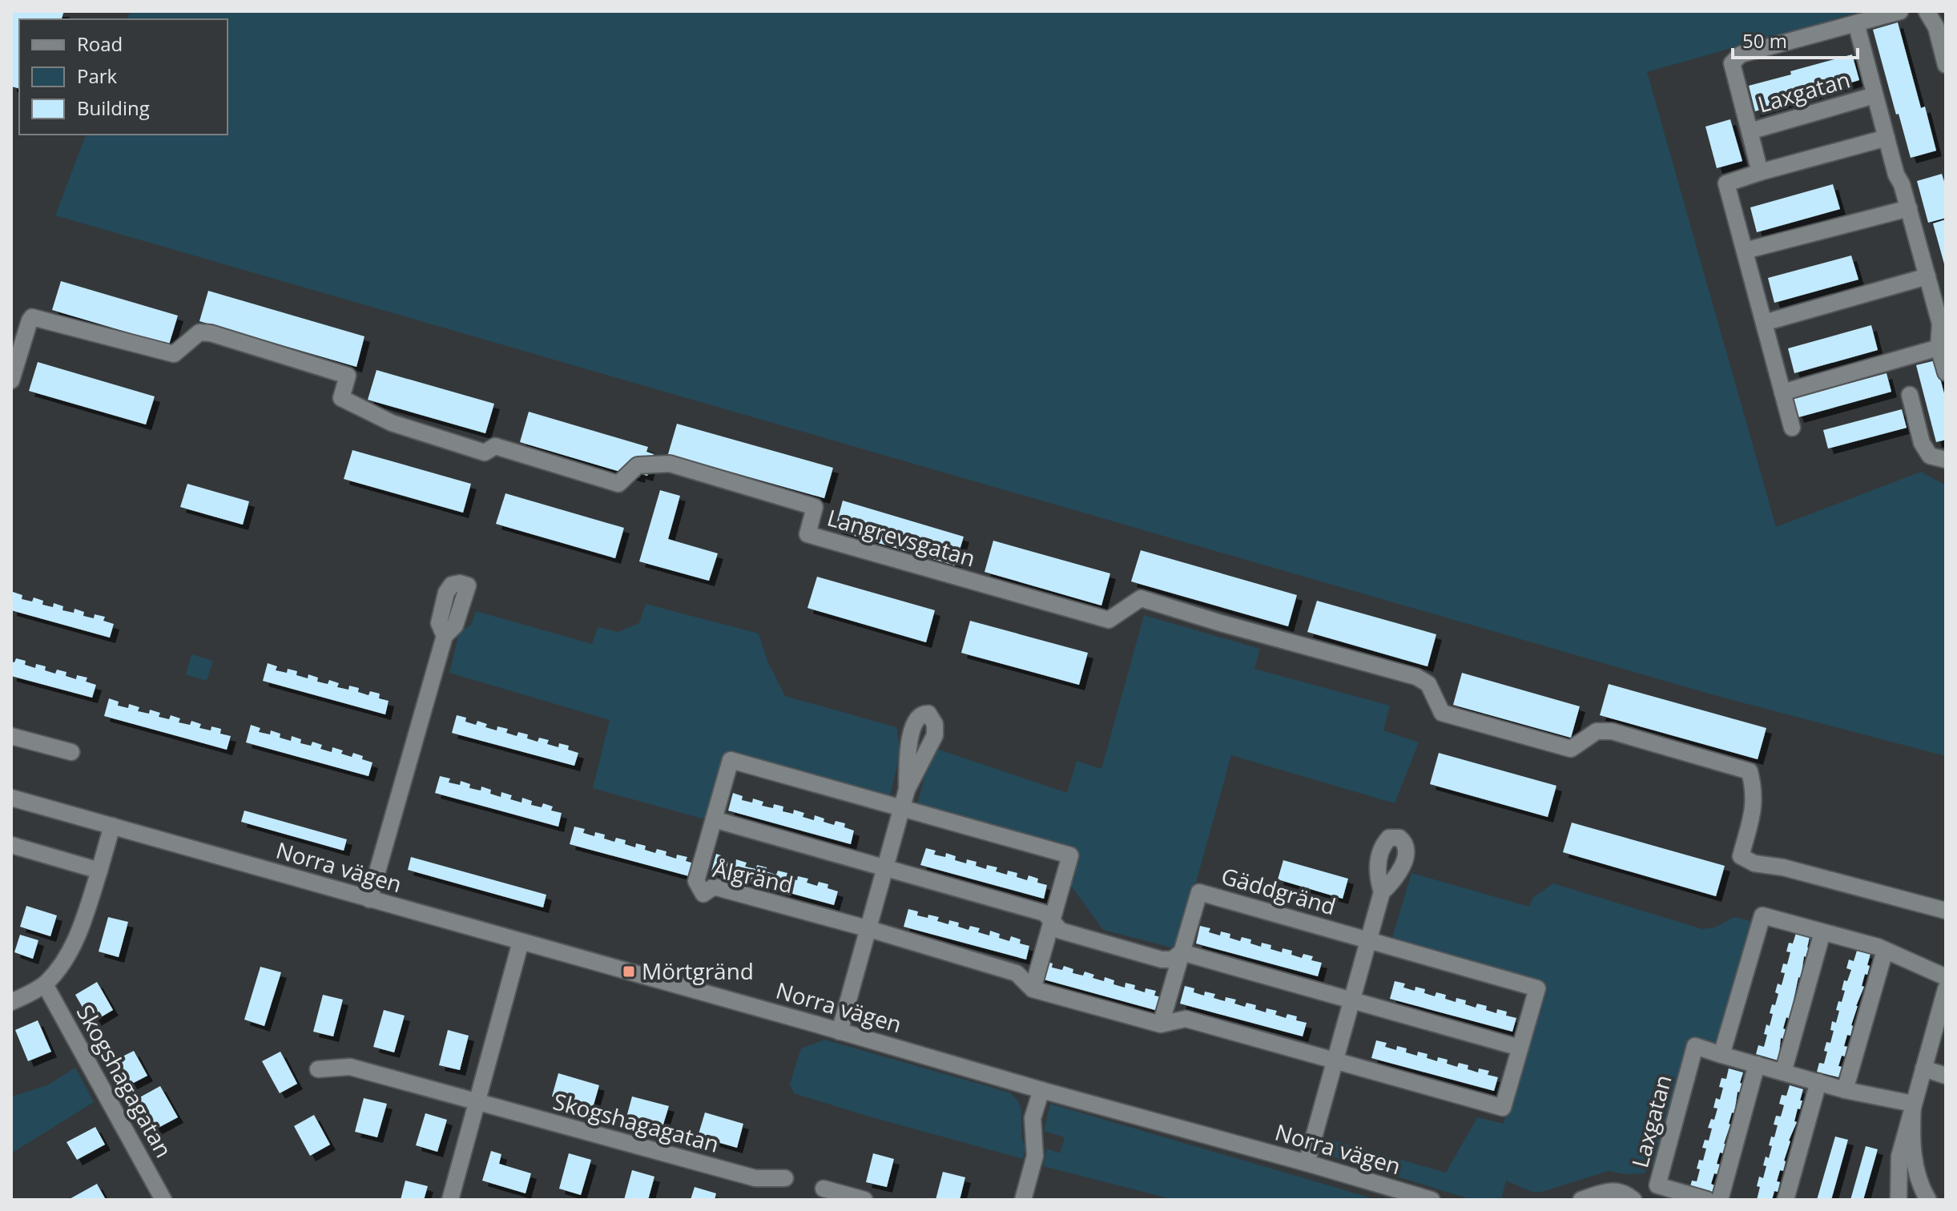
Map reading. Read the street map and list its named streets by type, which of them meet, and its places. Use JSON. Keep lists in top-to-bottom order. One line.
{"streets":{"street":["Laxgatan","Langrevsgatan","Norra vägen","Ålgränd","Gäddgränd","Skogshagagatan"]},"crossings":[["Ålgränd","Gäddgränd"]],"places":{"transit":["Mörtgränd"]},"legend":["Road","Park","Building"],"scale_bar":"50 m"}
